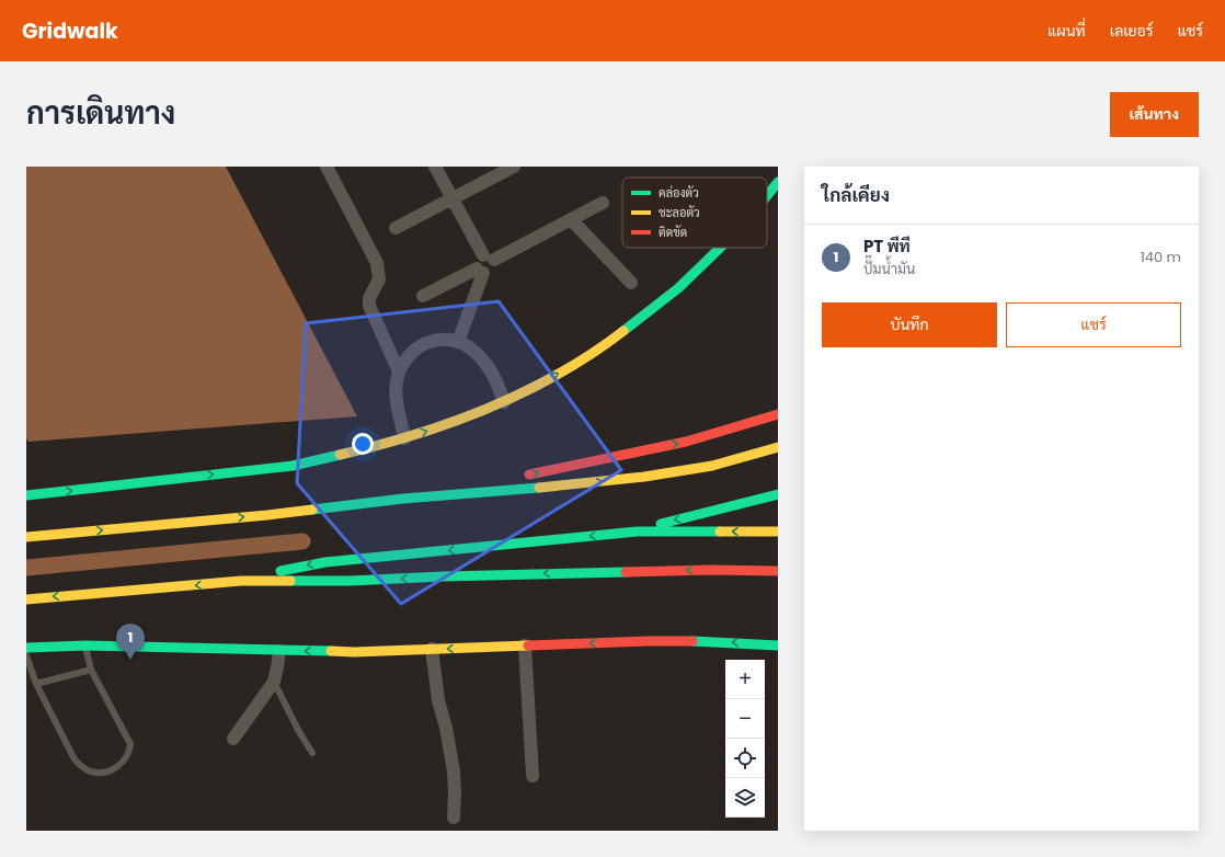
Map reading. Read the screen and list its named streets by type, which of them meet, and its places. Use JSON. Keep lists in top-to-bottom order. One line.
{"legend":["คล่องตัว","ชะลอตัว","ติดขัด"],"page":{"header":"Gridwalk","nav":["แผนที่","เลเยอร์","แชร์"],"title":"การเดินทาง","buttons":["เส้นทาง",["บันทึก","แชร์"]],"heading":"ใกล้เคียง","list":[{"mark":"1","name":"PT พีที","note":"ปั๊มน้ำมัน","value":"140 m"}],"pins":"1","map_buttons":["+","−"]}}
